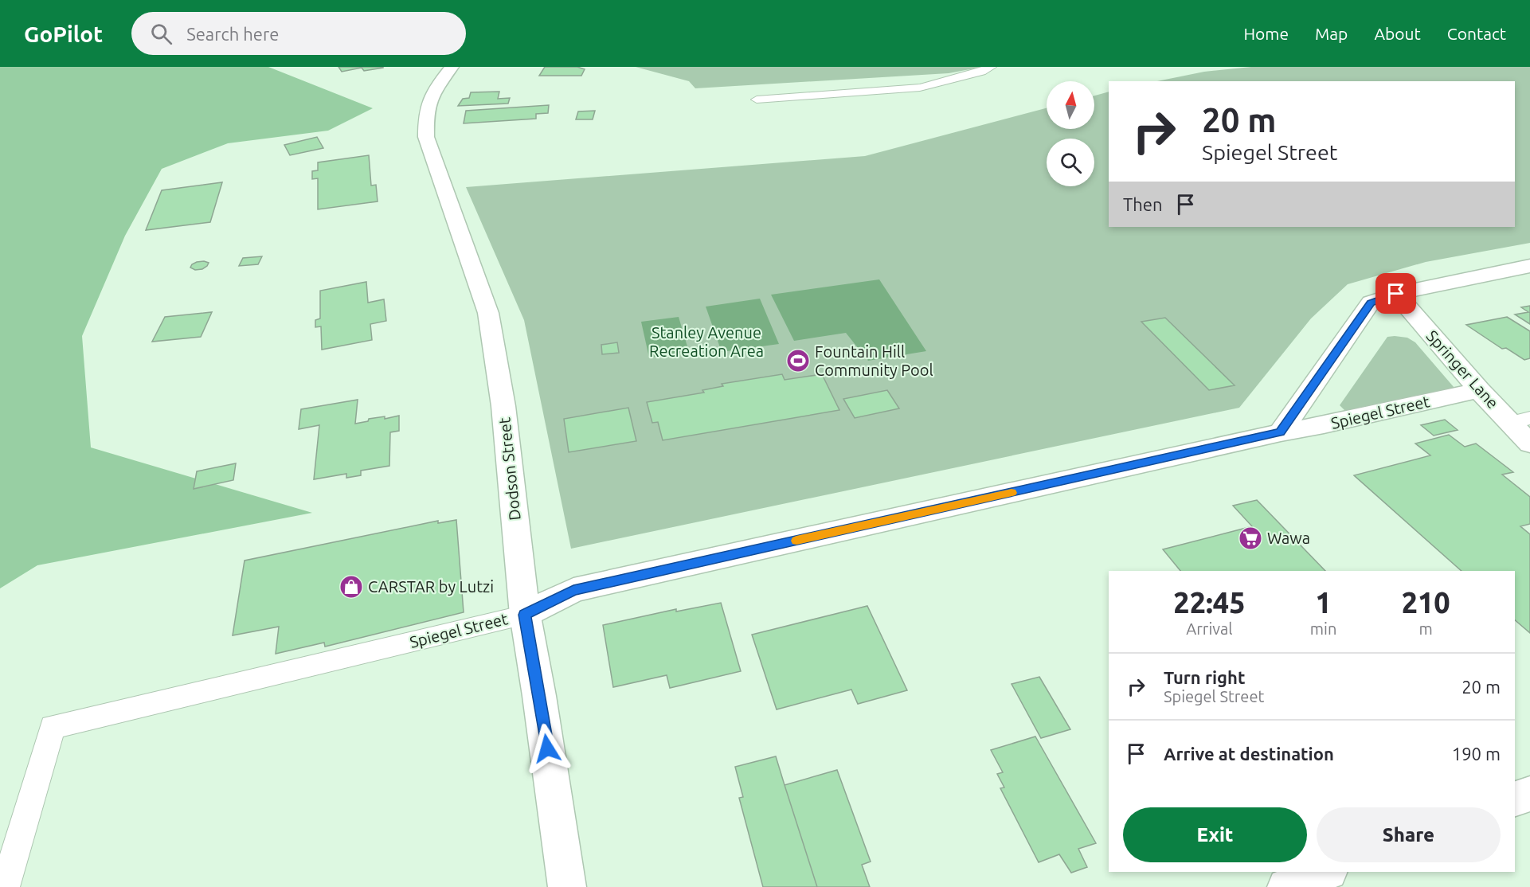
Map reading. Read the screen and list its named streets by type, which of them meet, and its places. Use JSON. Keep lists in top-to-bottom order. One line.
{"streets":{"street":["Springer Lane","Spiegel Street","Dodson Street"]},"crossings":[["Springer Lane","Spiegel Street"],["Spiegel Street","Dodson Street"]],"parks":["Stanley Avenue Recreation Area"],"places":{"sports":["Fountain Hill Community Pool"],"supermarket":["Wawa"],"shop":["CARSTAR by Lutzi"]},"north":"top","page":{"header":"GoPilot","search":"Search here","nav":["Home","Map","About","Contact"],"turn":["20 m","Spiegel Street"],"then":"Then","eta":["22:45","Arrival","1","min","210","m"],"list":[{"name":"Turn right","note":"Spiegel Street","value":"20 m"},{"name":"Arrive at destination","value":"190 m"}],"buttons":["Exit","Share"]}}
